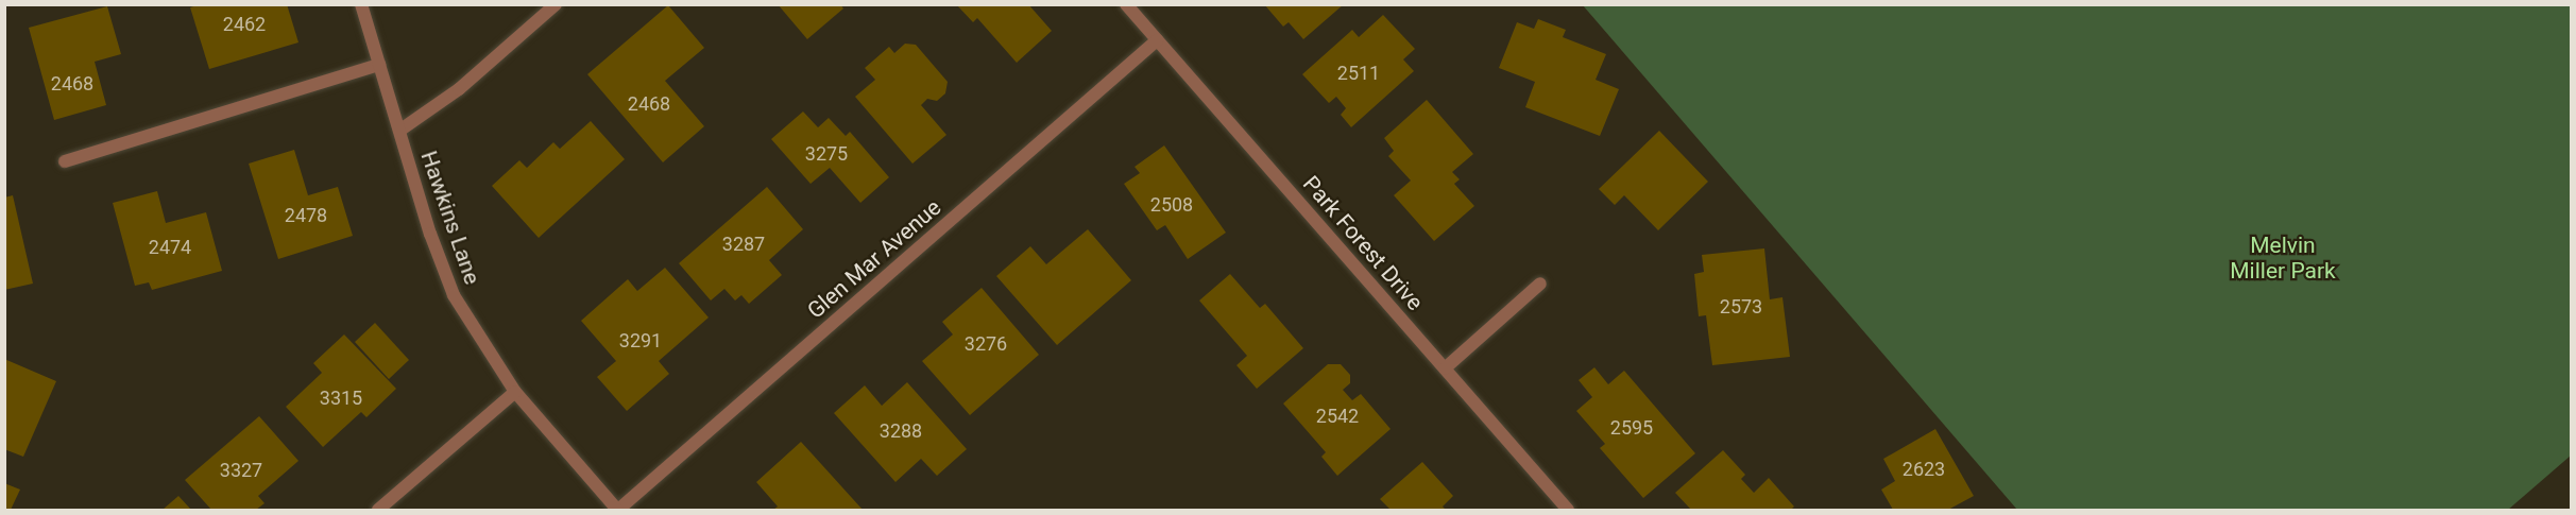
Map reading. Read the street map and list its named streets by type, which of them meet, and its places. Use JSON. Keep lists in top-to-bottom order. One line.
{"streets":{"street":["Hawkins Lane","Park Forest Drive","Glen Mar Avenue"]},"crossings":[["Hawkins Lane","Glen Mar Avenue"],["Park Forest Drive","Glen Mar Avenue"]],"parks":["Melvin Miller Park"],"house_numbers":["2462","2511","2468","2468","3275","2508","2478","3287","2474","2573","3291","3276","3315","2542","2595","3288","2623","3327"]}
